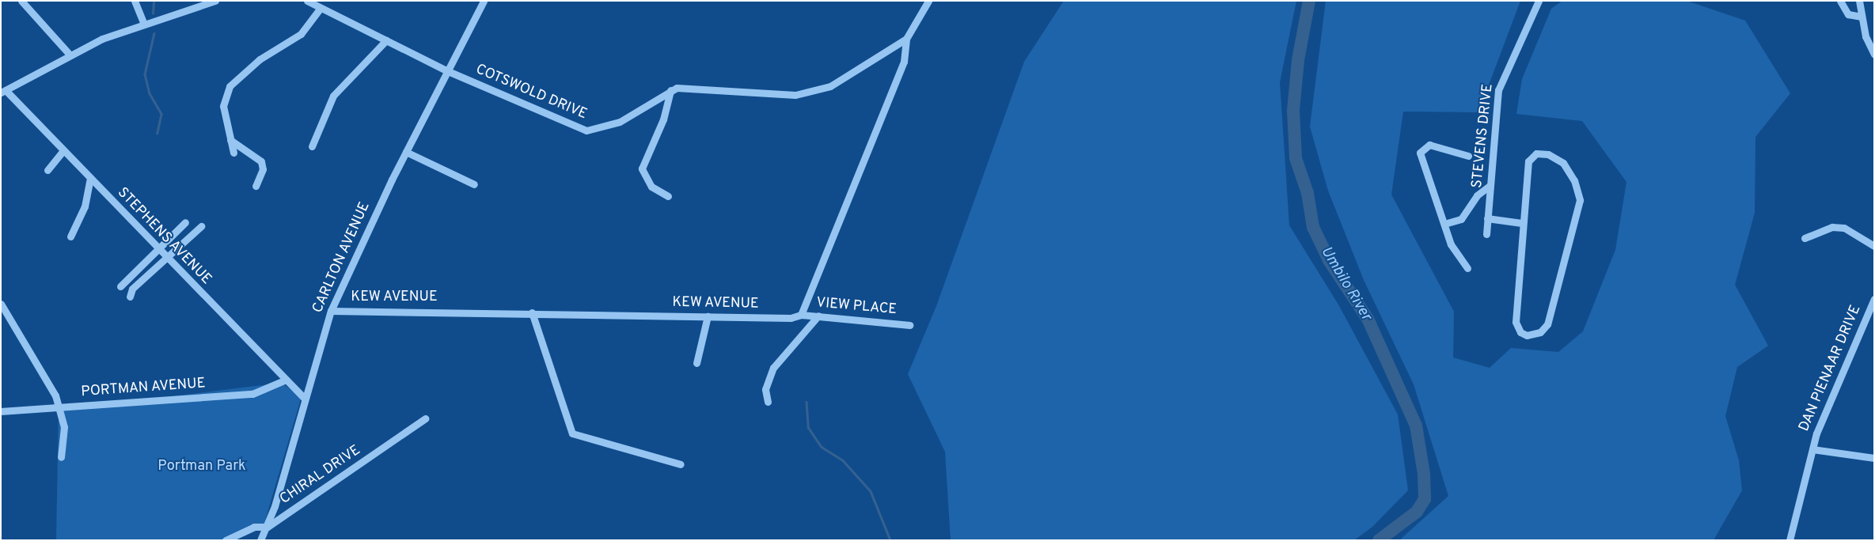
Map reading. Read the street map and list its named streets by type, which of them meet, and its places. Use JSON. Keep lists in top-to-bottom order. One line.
{"streets":{"street":["COTSWOLD DRIVE","STEVENS DRIVE","STEPHENS AVENUE","CARLTON AVENUE","KEW AVENUE","VIEW PLACE","DAN PIENAAR DRIVE","PORTMAN AVENUE","CHIRAL DRIVE"]},"crossings":[["COTSWOLD DRIVE","CARLTON AVENUE"],["STEPHENS AVENUE","CARLTON AVENUE"],["STEPHENS AVENUE","PORTMAN AVENUE"],["CARLTON AVENUE","KEW AVENUE"],["CARLTON AVENUE","CHIRAL DRIVE"],["KEW AVENUE","VIEW PLACE"]],"water":["Umbilo River"],"parks":["Portman Park"]}
